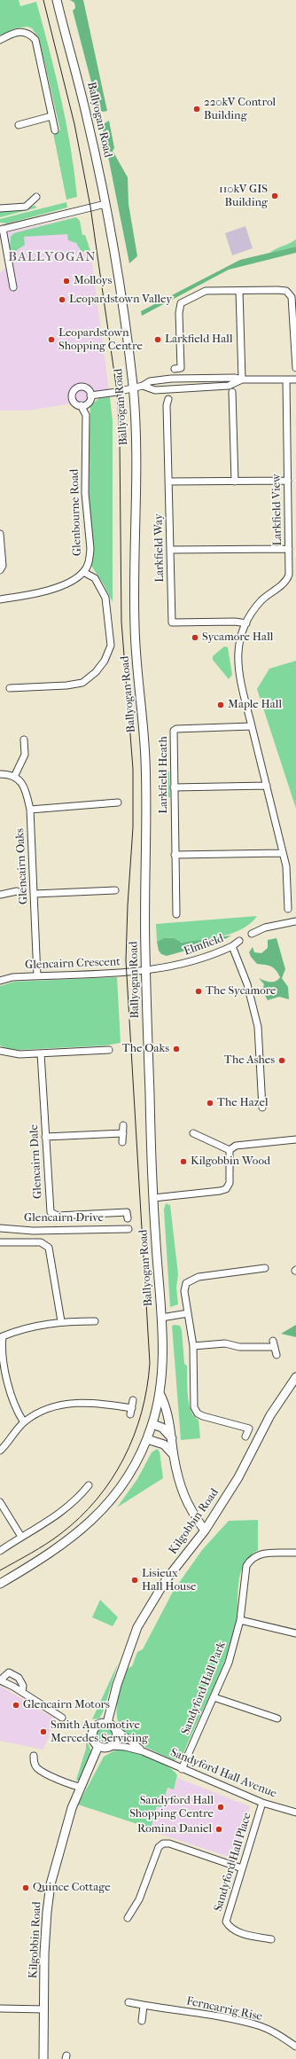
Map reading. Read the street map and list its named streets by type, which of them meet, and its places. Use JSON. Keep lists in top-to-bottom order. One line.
{"streets":{"street":["Ballyogan Road","Larkfield View","Glenbourne Road","Larkfield Way","Larkfield Heath","Glencairn Oaks","Elmfield","Glencairn Crescent","Glencairn Dale","Glencairn Drive","Kilgobbin Road","Sandyford Hall Park","Sandyford Hall Avenue","Sandyford Hall Place","Ferncarrig Rise"]},"crossings":[["Ballyogan Road","Elmfield"],["Ballyogan Road","Glencairn Crescent"],["Larkfield View","Larkfield Way"],["Glencairn Oaks","Glencairn Crescent"],["Elmfield","Glencairn Crescent"],["Kilgobbin Road","Sandyford Hall Avenue"],["Sandyford Hall Park","Sandyford Hall Avenue"],["Sandyford Hall Avenue","Sandyford Hall Place"]],"districts":["BALLYOGAN"],"places":["220kV Control Building","110kV GIS Building","Molloys","Leopardstown Valley","Leopardstown Shopping Centre","Larkfield Hall","Sycamore Hall","Maple Hall","The Sycamore","The Oaks","The Ashes","The Hazel","Kilgobbin Wood","Lisieux Hall House","Glencairn Motors","Smith Automotive Mercedes Servicing","Sandyford Hall Shopping Centre","Romina Daniel","Quince Cottage"]}
